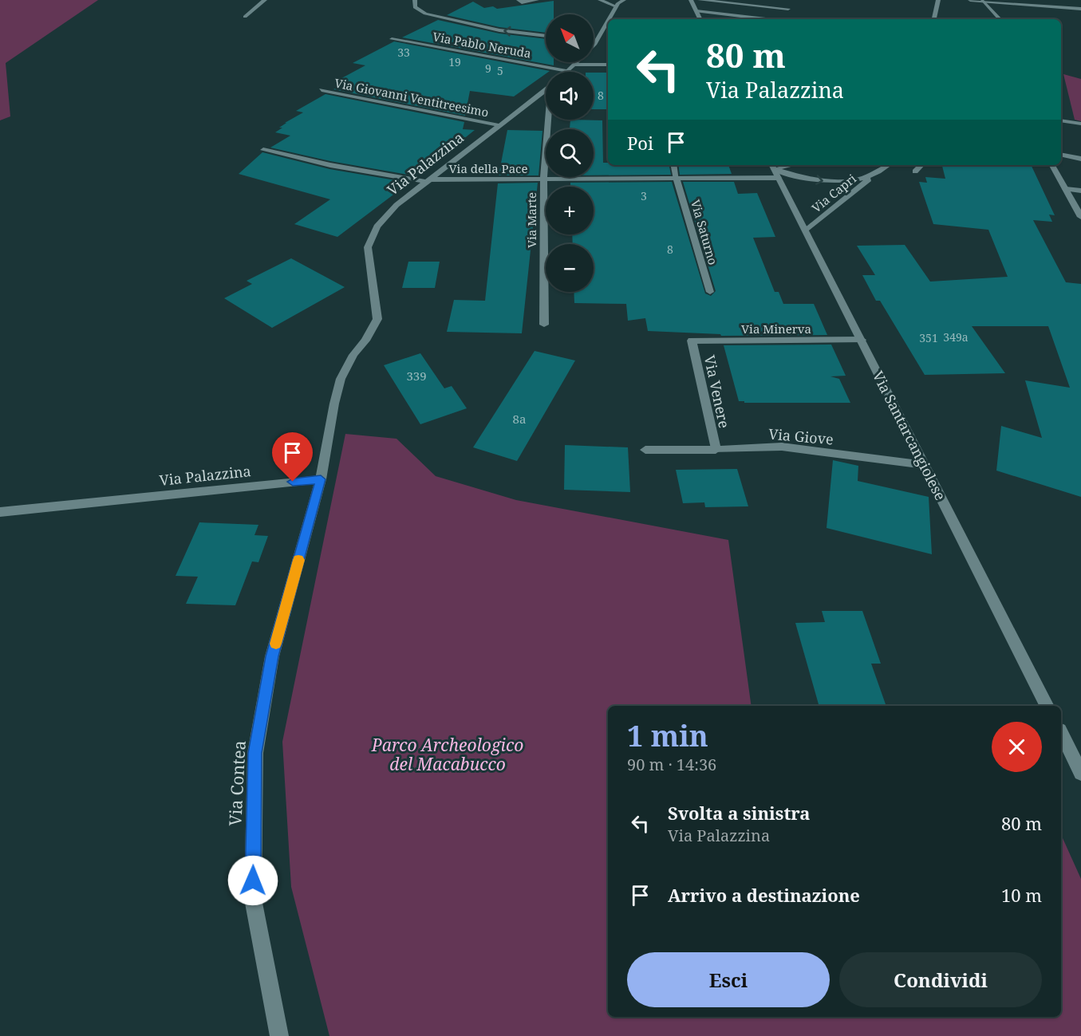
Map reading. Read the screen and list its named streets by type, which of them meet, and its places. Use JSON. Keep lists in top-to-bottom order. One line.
{"streets":{"street":["Via Pablo Neruda","Via Giovanni Ventitreesimo","Via Palazzina","Via della Pace","Via Capri","Via Marte","Via Saturno","Via Minerva","Via Venere","Via Santarcangiolese","Via Giove","Via Contea"]},"crossings":[["Via Giovanni Ventitreesimo","Via Palazzina"],["Via Palazzina","Via della Pace"],["Via Palazzina","Via Contea"],["Via della Pace","Via Marte"],["Via della Pace","Via Saturno"],["Via della Pace","Via Santarcangiolese"],["Via Capri","Via Santarcangiolese"],["Via Minerva","Via Venere"],["Via Minerva","Via Santarcangiolese"],["Via Venere","Via Giove"],["Via Santarcangiolese","Via Giove"]],"one_way":["Via Capri"],"parks":["Parco Archeologico del Macabucco"],"house_numbers":["33","19","9","5","8","3","8","349a","351","339","8a"],"north":"top left","page":{"map_buttons":["+","−"],"turn":["80 m","Via Palazzina"],"then":"Poi","heading":["1 min","90 m · 14:36"],"list":[{"name":"Svolta a sinistra","note":"Via Palazzina","value":"80 m"},{"name":"Arrivo a destinazione","value":"10 m"}],"buttons":["Esci","Condividi"]}}
